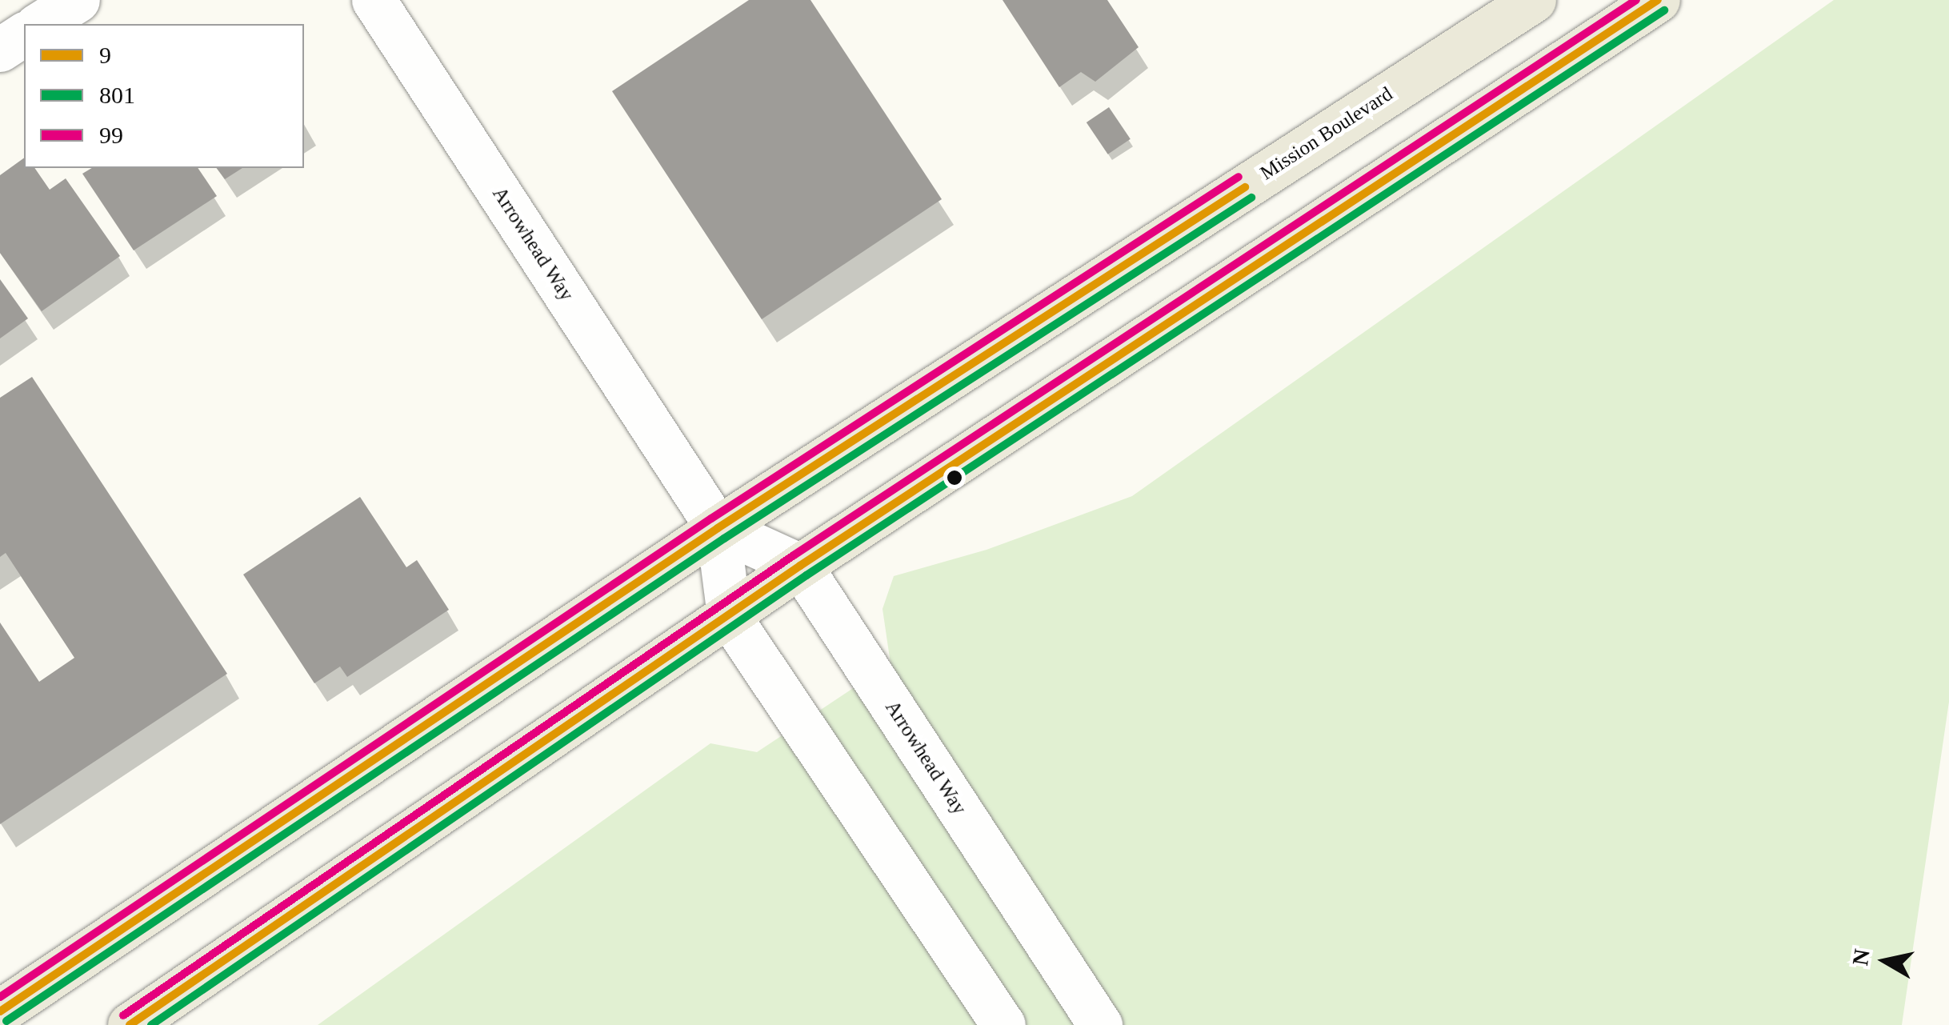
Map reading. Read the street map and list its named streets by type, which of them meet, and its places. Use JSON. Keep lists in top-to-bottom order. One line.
{"streets":{"main road":["Mission Boulevard"],"street":["Arrowhead Way"]},"crossings":[["Mission Boulevard","Arrowhead Way"]],"lines":["transit line 9","transit line 99","transit line 801"],"legend":["9","801","99"],"north":"left"}
